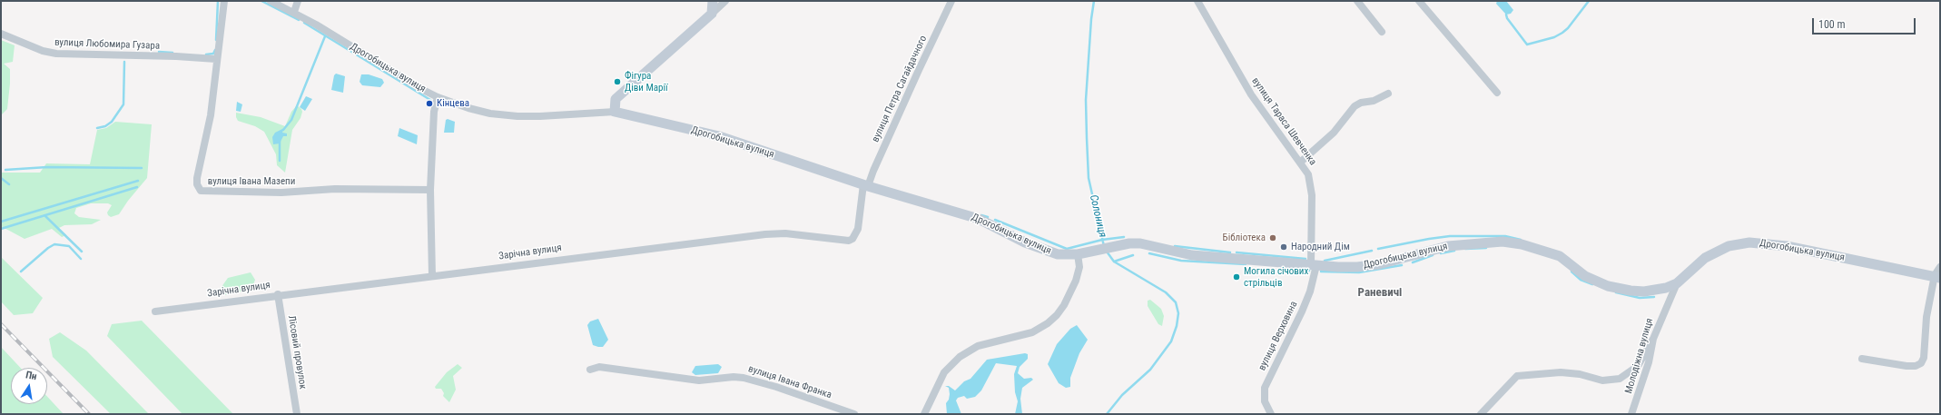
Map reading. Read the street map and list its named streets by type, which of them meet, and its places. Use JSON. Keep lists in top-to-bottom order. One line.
{"streets":{"street":["вулиця Любомира Гузара","Дрогобицька вулиця","вулиця Петра Сагайдачного","вулиця Тараса Шевченка","вулиця Івана Мазепи","Зарічна вулиця","вулиця Верховина","Лісовий провулок","Молодіжна вулиця","вулиця Івана Франка"]},"crossings":[["вулиця Любомира Гузара","вулиця Івана Мазепи"],["Дрогобицька вулиця","вулиця Петра Сагайдачного"],["Дрогобицька вулиця","вулиця Тараса Шевченка"],["Дрогобицька вулиця","Зарічна вулиця"],["Дрогобицька вулиця","вулиця Верховина"],["Дрогобицька вулиця","Молодіжна вулиця"],["вулиця Петра Сагайдачного","Зарічна вулиця"],["вулиця Тараса Шевченка","вулиця Верховина"],["Зарічна вулиця","Лісовий провулок"]],"districts":["Раневичі"],"water":["Солониця"],"places":["Фігура Діви Марії","Кінцева","Бібліотека","Народний Дім","Могила січових стрільців"],"scale_bar":"100 m","north":"top"}
